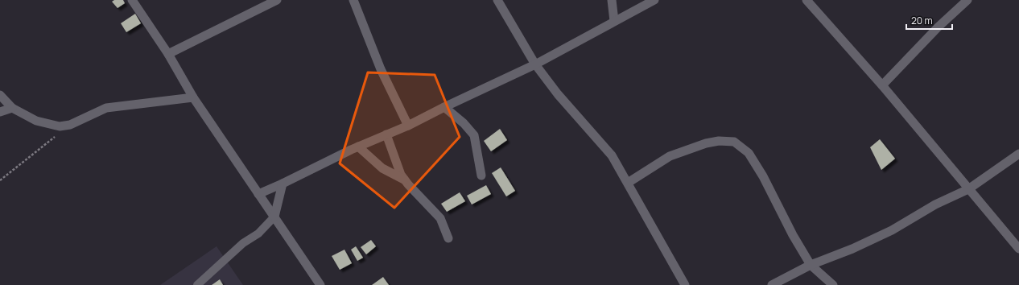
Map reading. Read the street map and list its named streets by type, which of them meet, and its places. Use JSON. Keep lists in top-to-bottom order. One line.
{"scale_bar":"20 m"}
